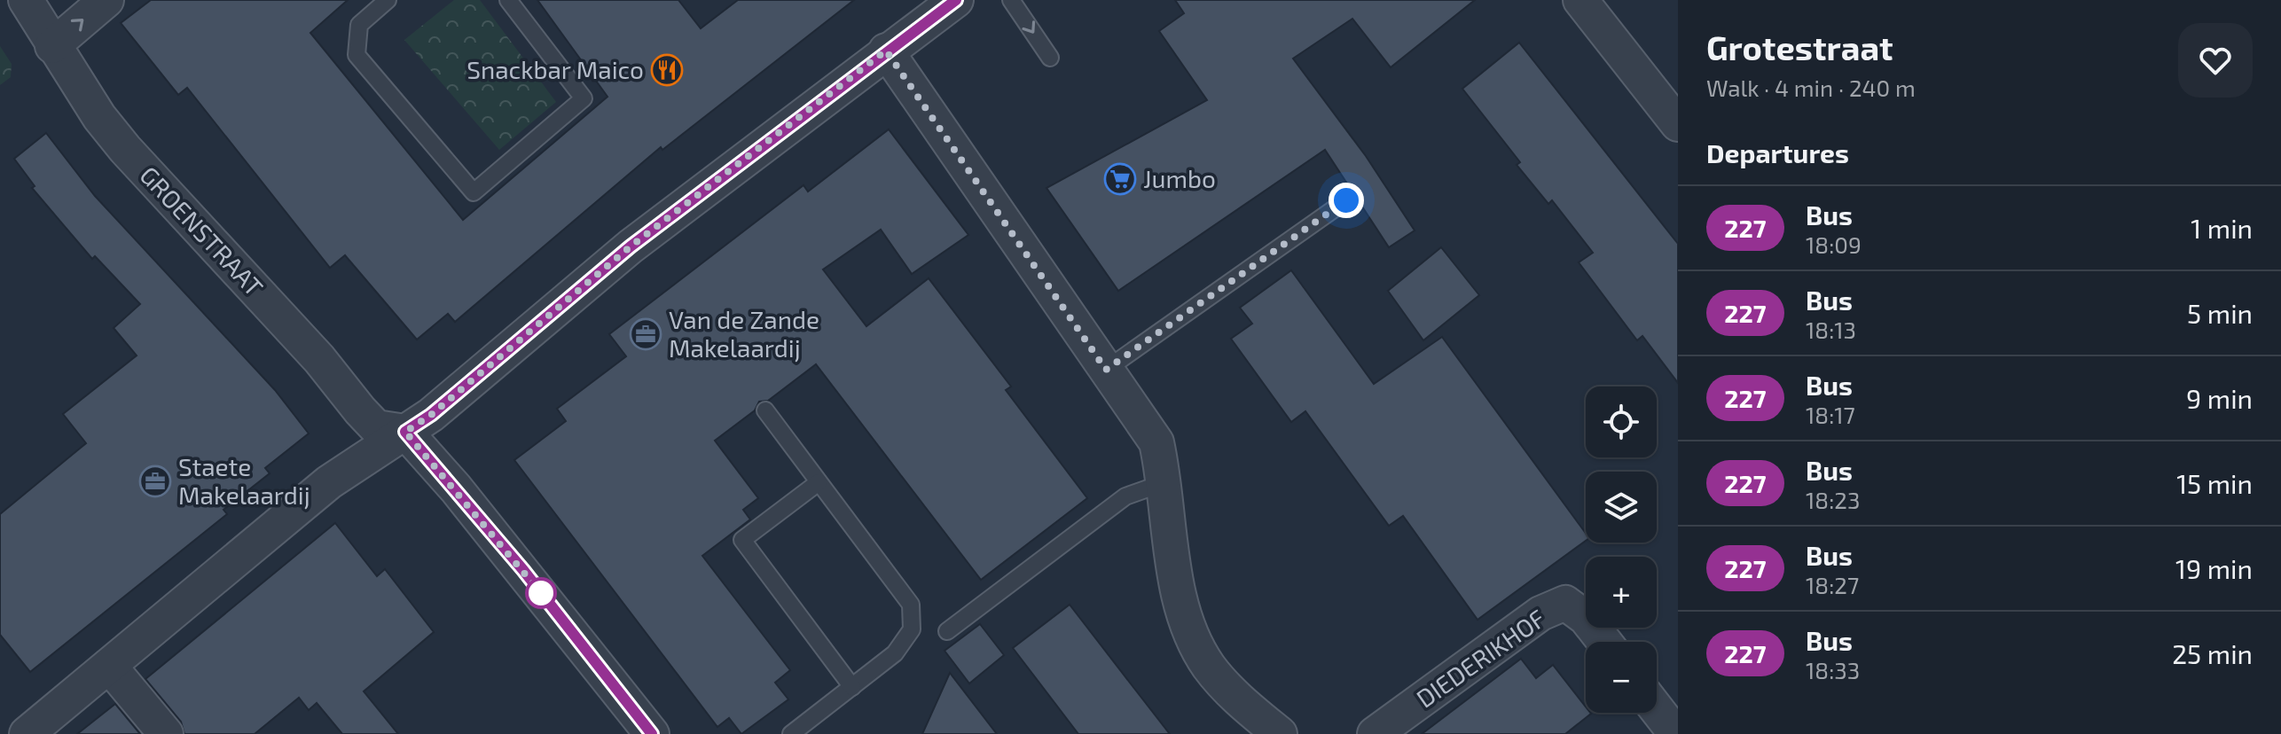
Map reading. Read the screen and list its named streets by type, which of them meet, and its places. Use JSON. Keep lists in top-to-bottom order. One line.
{"streets":{"street":["GROENSTRAAT","DIEDERIKHOF"]},"places":{"restaurant":["Snackbar Maico"],"supermarket":["Jumbo"],"office":["Van de Zande Makelaardij","Staete Makelaardij"]},"lines":["bus line 227"],"page":{"heading":[["Grotestraat","Walk · 4 min · 240 m"],"Departures"],"list":[{"mark":"227","name":"Bus","note":"18:09","value":"1 min"},{"mark":"227","name":"Bus","note":"18:13","value":"5 min"},{"mark":"227","name":"Bus","note":"18:17","value":"9 min"},{"mark":"227","name":"Bus","note":"18:23","value":"15 min"},{"mark":"227","name":"Bus","note":"18:27","value":"19 min"},{"mark":"227","name":"Bus","note":"18:33","value":"25 min"}],"map_buttons":["+","−"]}}
